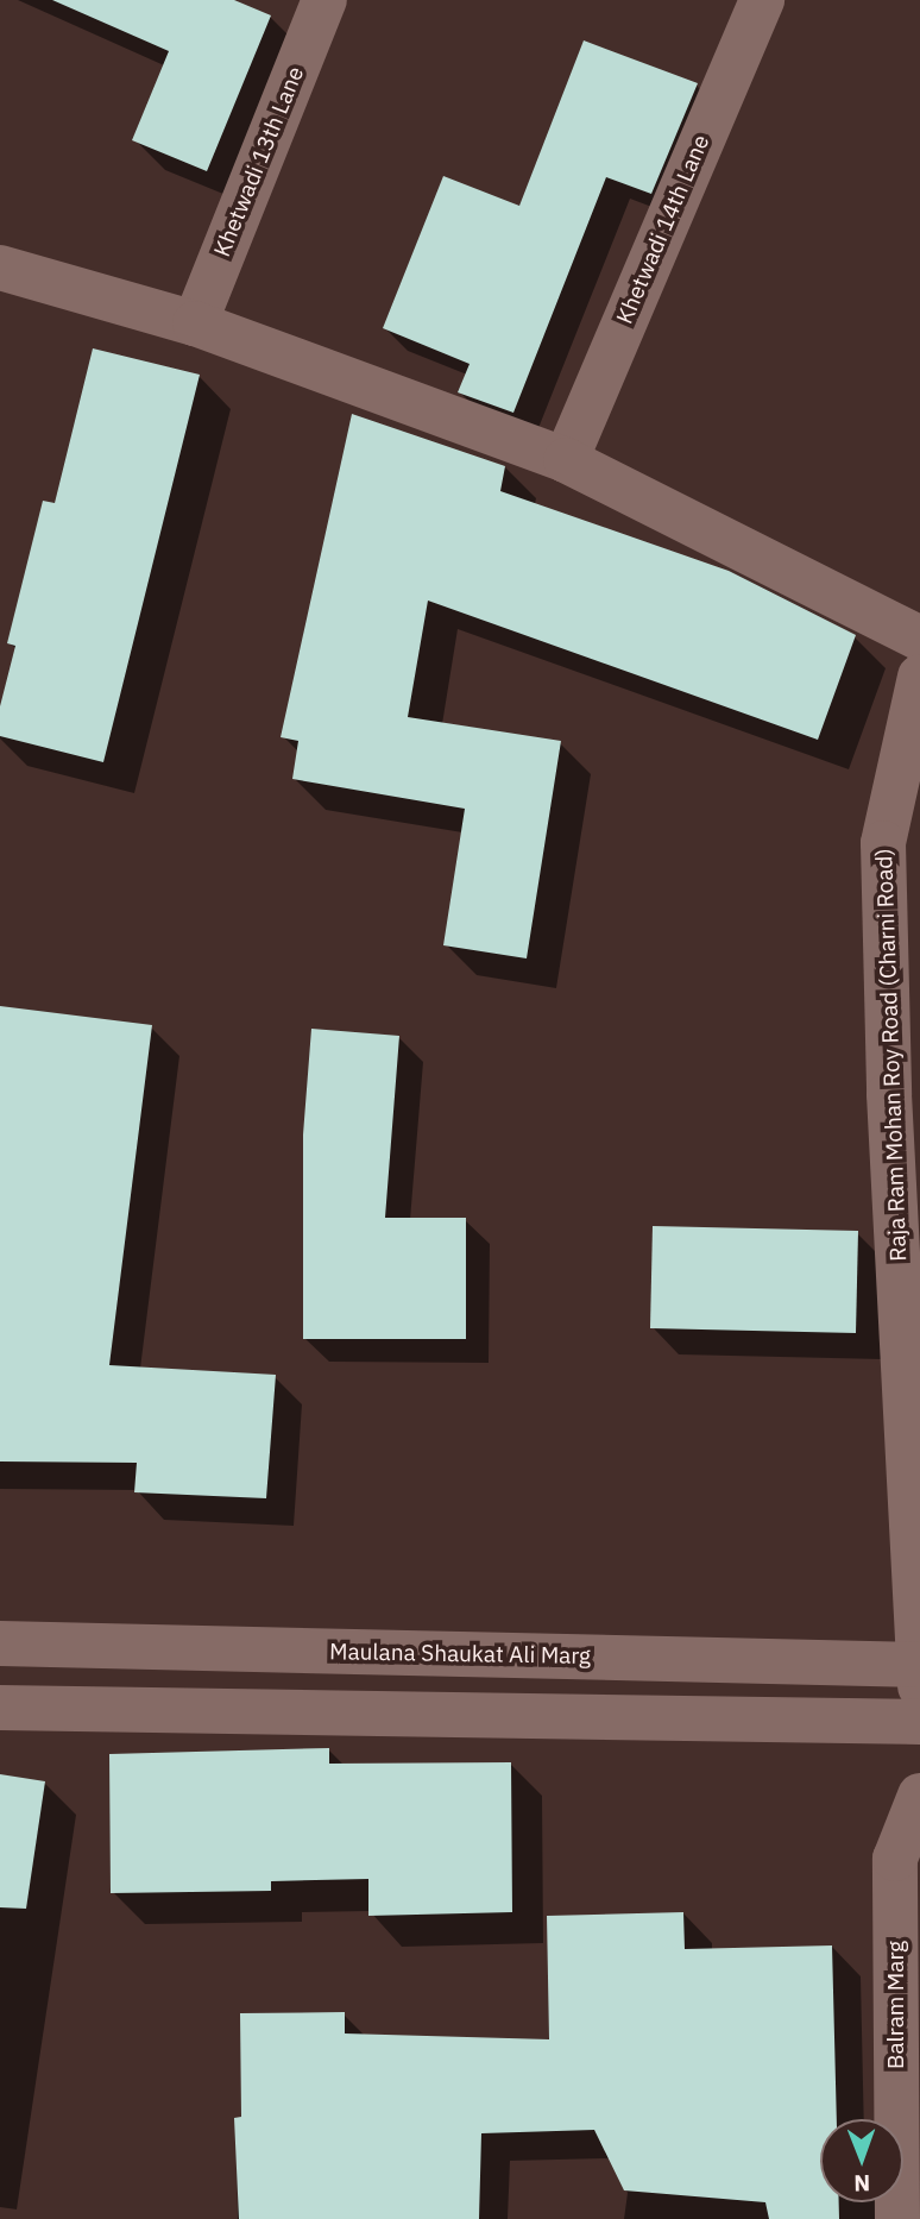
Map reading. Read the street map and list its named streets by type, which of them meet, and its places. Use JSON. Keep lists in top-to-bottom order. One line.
{"streets":{"main road":["Khetwadi 13th Lane","Khetwadi 14th Lane","Raja Ram Mohan Roy Road (Charni Road)","Maulana Shaukat Ali Marg","Balram Marg"]},"crossings":[["Raja Ram Mohan Roy Road (Charni Road)","Maulana Shaukat Ali Marg"]],"north":"bottom"}
